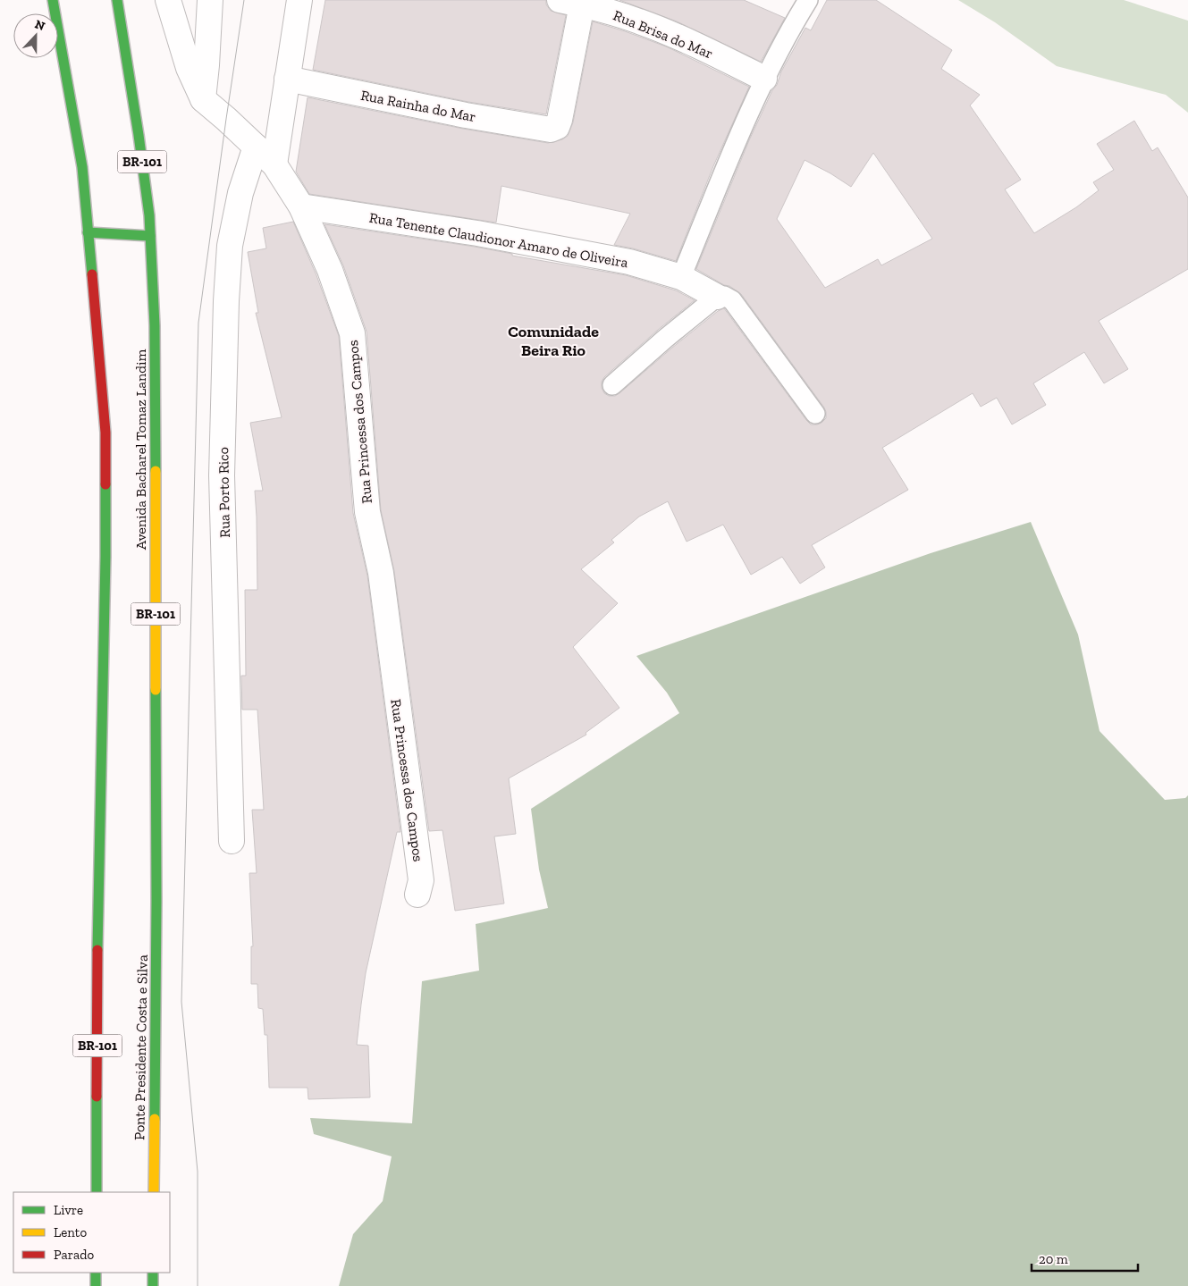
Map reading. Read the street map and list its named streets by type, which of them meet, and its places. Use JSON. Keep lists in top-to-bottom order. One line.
{"streets":{"highway":["BR-101","Avenida Bacharel Tomaz Landim","Ponte Presidente Costa e Silva"],"street":["Rua Brisa do Mar","Rua Rainha do Mar","Rua Tenente Claudionor Amaro de Oliveira","Rua Princessa dos Campos","Rua Porto Rico"]},"crossings":[["Rua Brisa do Mar","Rua Rainha do Mar"],["Rua Tenente Claudionor Amaro de Oliveira","Rua Princessa dos Campos"],["Rua Princessa dos Campos","Rua Porto Rico"],["Avenida Bacharel Tomaz Landim","Ponte Presidente Costa e Silva"]],"districts":["Comunidade Beira Rio"],"legend":["Livre","Lento","Parado"],"scale_bar":"20 m","north":"top"}
